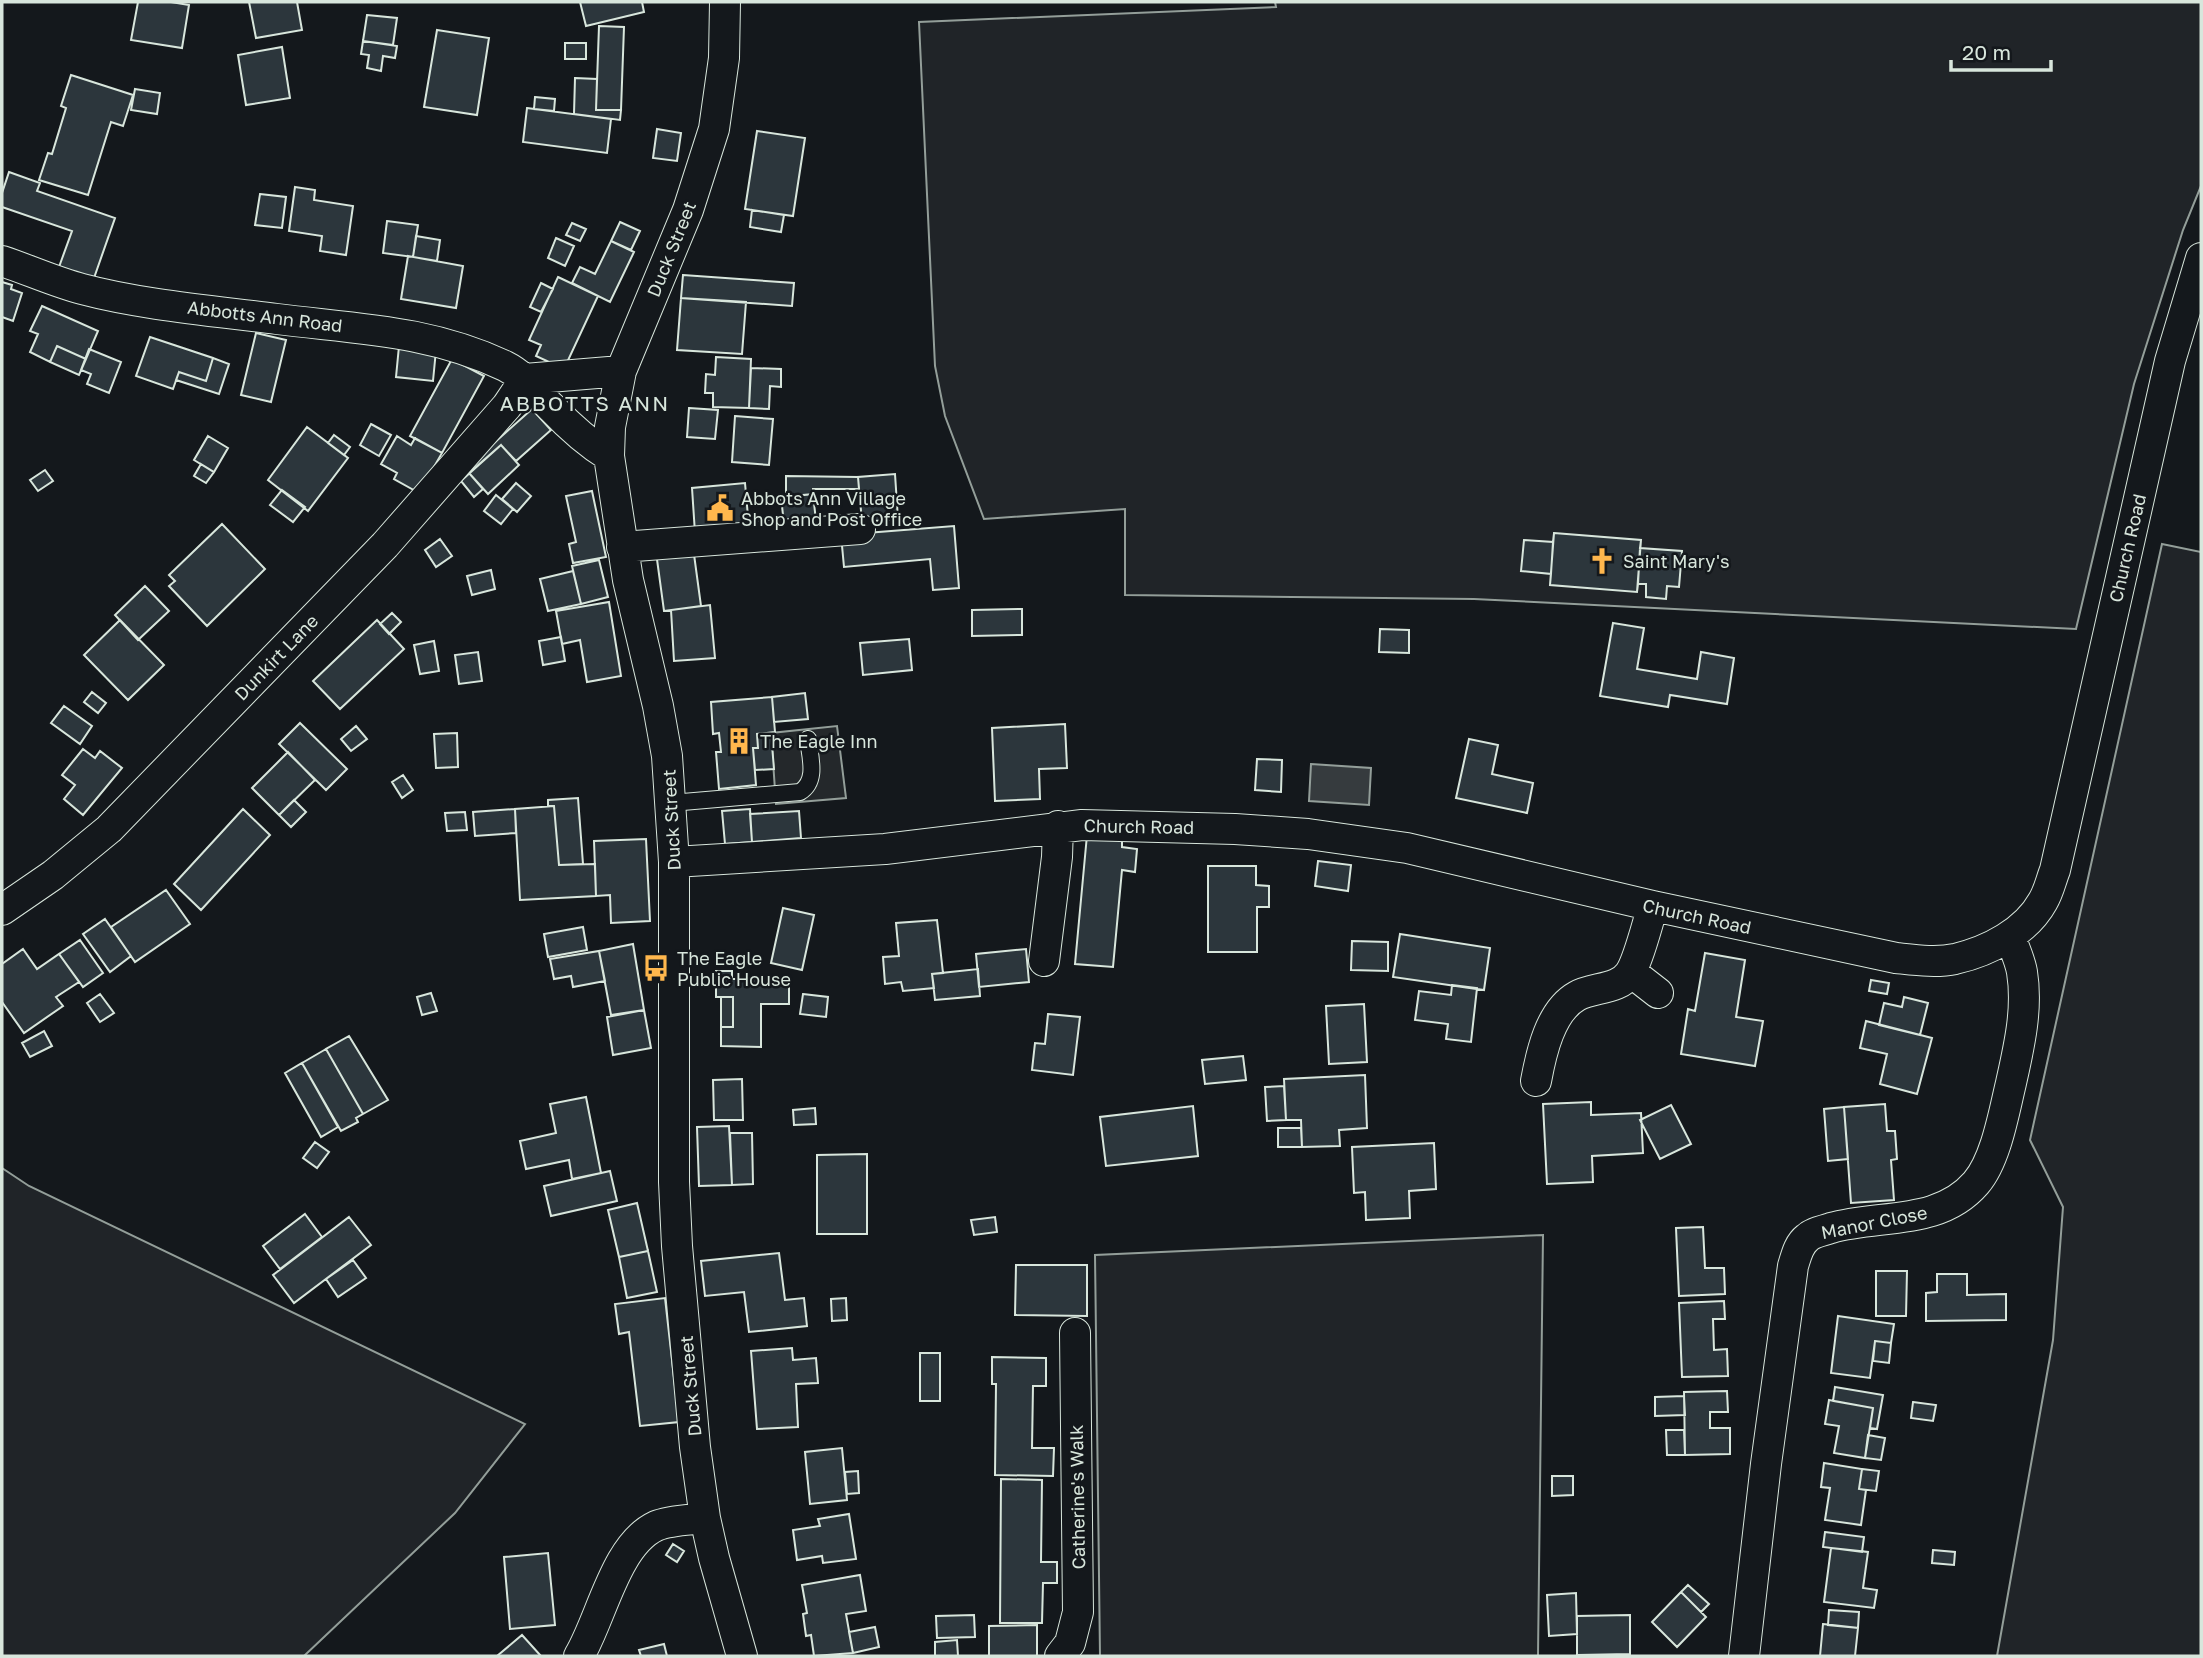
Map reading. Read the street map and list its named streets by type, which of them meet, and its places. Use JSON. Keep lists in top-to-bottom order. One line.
{"streets":{"street":["Duck Street","Abbotts Ann Road","Church Road","Dunkirt Lane","Manor Close","Catherine's Walk"]},"crossings":[["Duck Street","Abbotts Ann Road"],["Duck Street","Church Road"],["Abbotts Ann Road","Dunkirt Lane"],["Church Road","Manor Close"]],"districts":["ABBOTTS ANN"],"places":{"public building":["Abbots Ann Village Shop and Post Office"],"church":["Saint Mary's"],"building":["The Eagle Inn"],"bus stop":["The Eagle Public House"]},"scale_bar":"20 m"}
